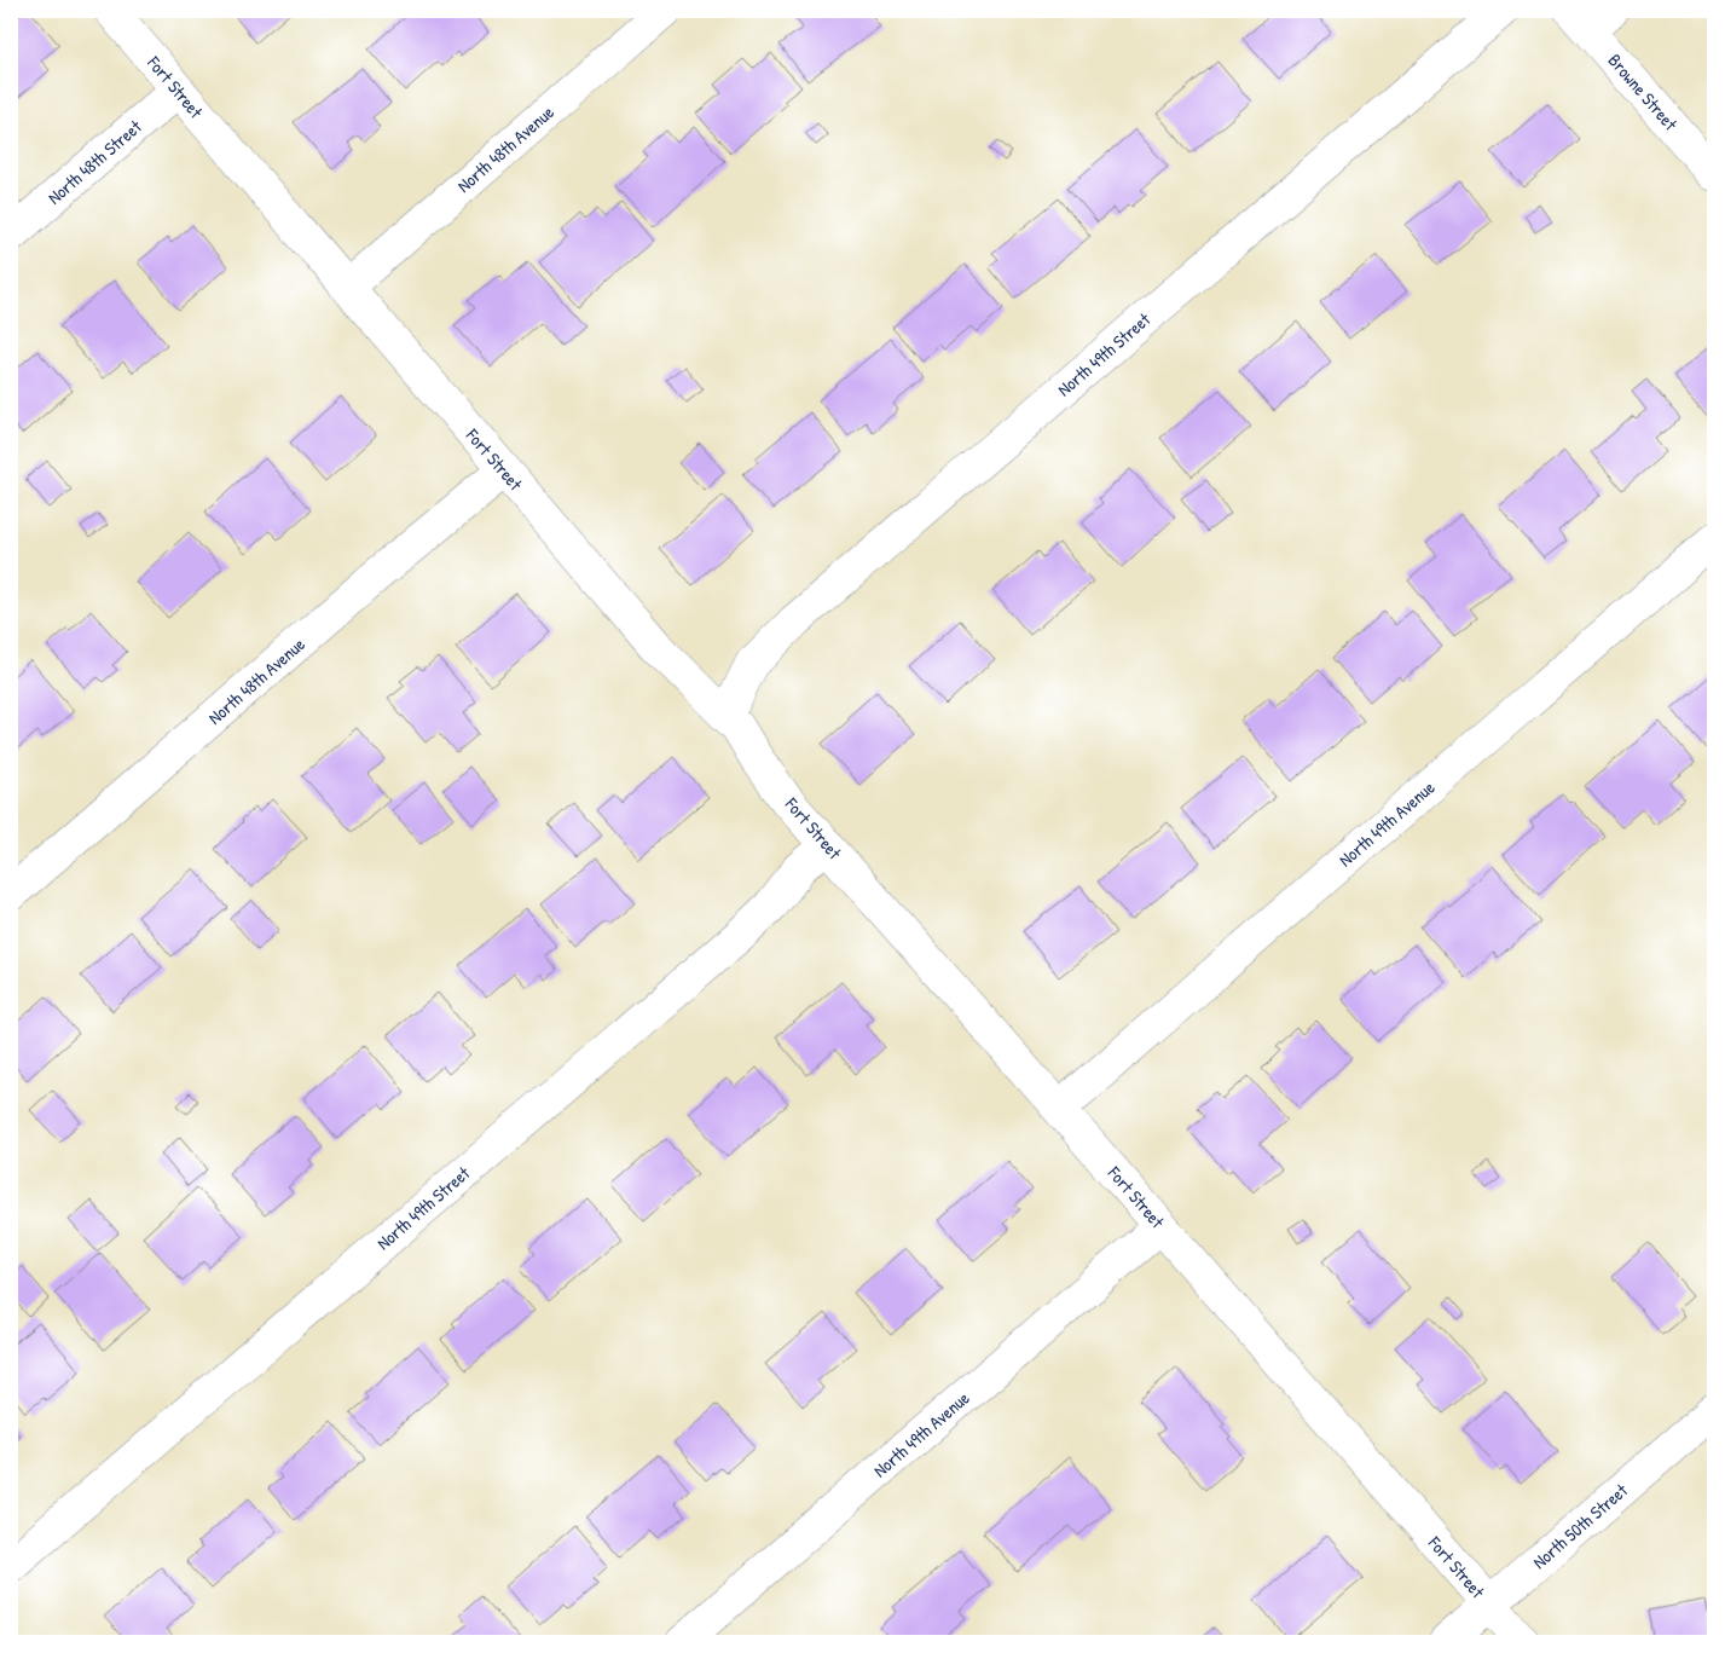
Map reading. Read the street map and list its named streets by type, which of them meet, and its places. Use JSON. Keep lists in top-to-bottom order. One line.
{"streets":{"street":["Fort Street","Browne Street","North 48th Avenue","North 48th Street","North 49th Street","North 49th Avenue","North 50th Street"]},"crossings":[["Fort Street","North 48th Avenue"],["Fort Street","North 48th Street"],["Fort Street","North 49th Street"],["Fort Street","North 49th Avenue"],["Fort Street","North 50th Street"]]}
